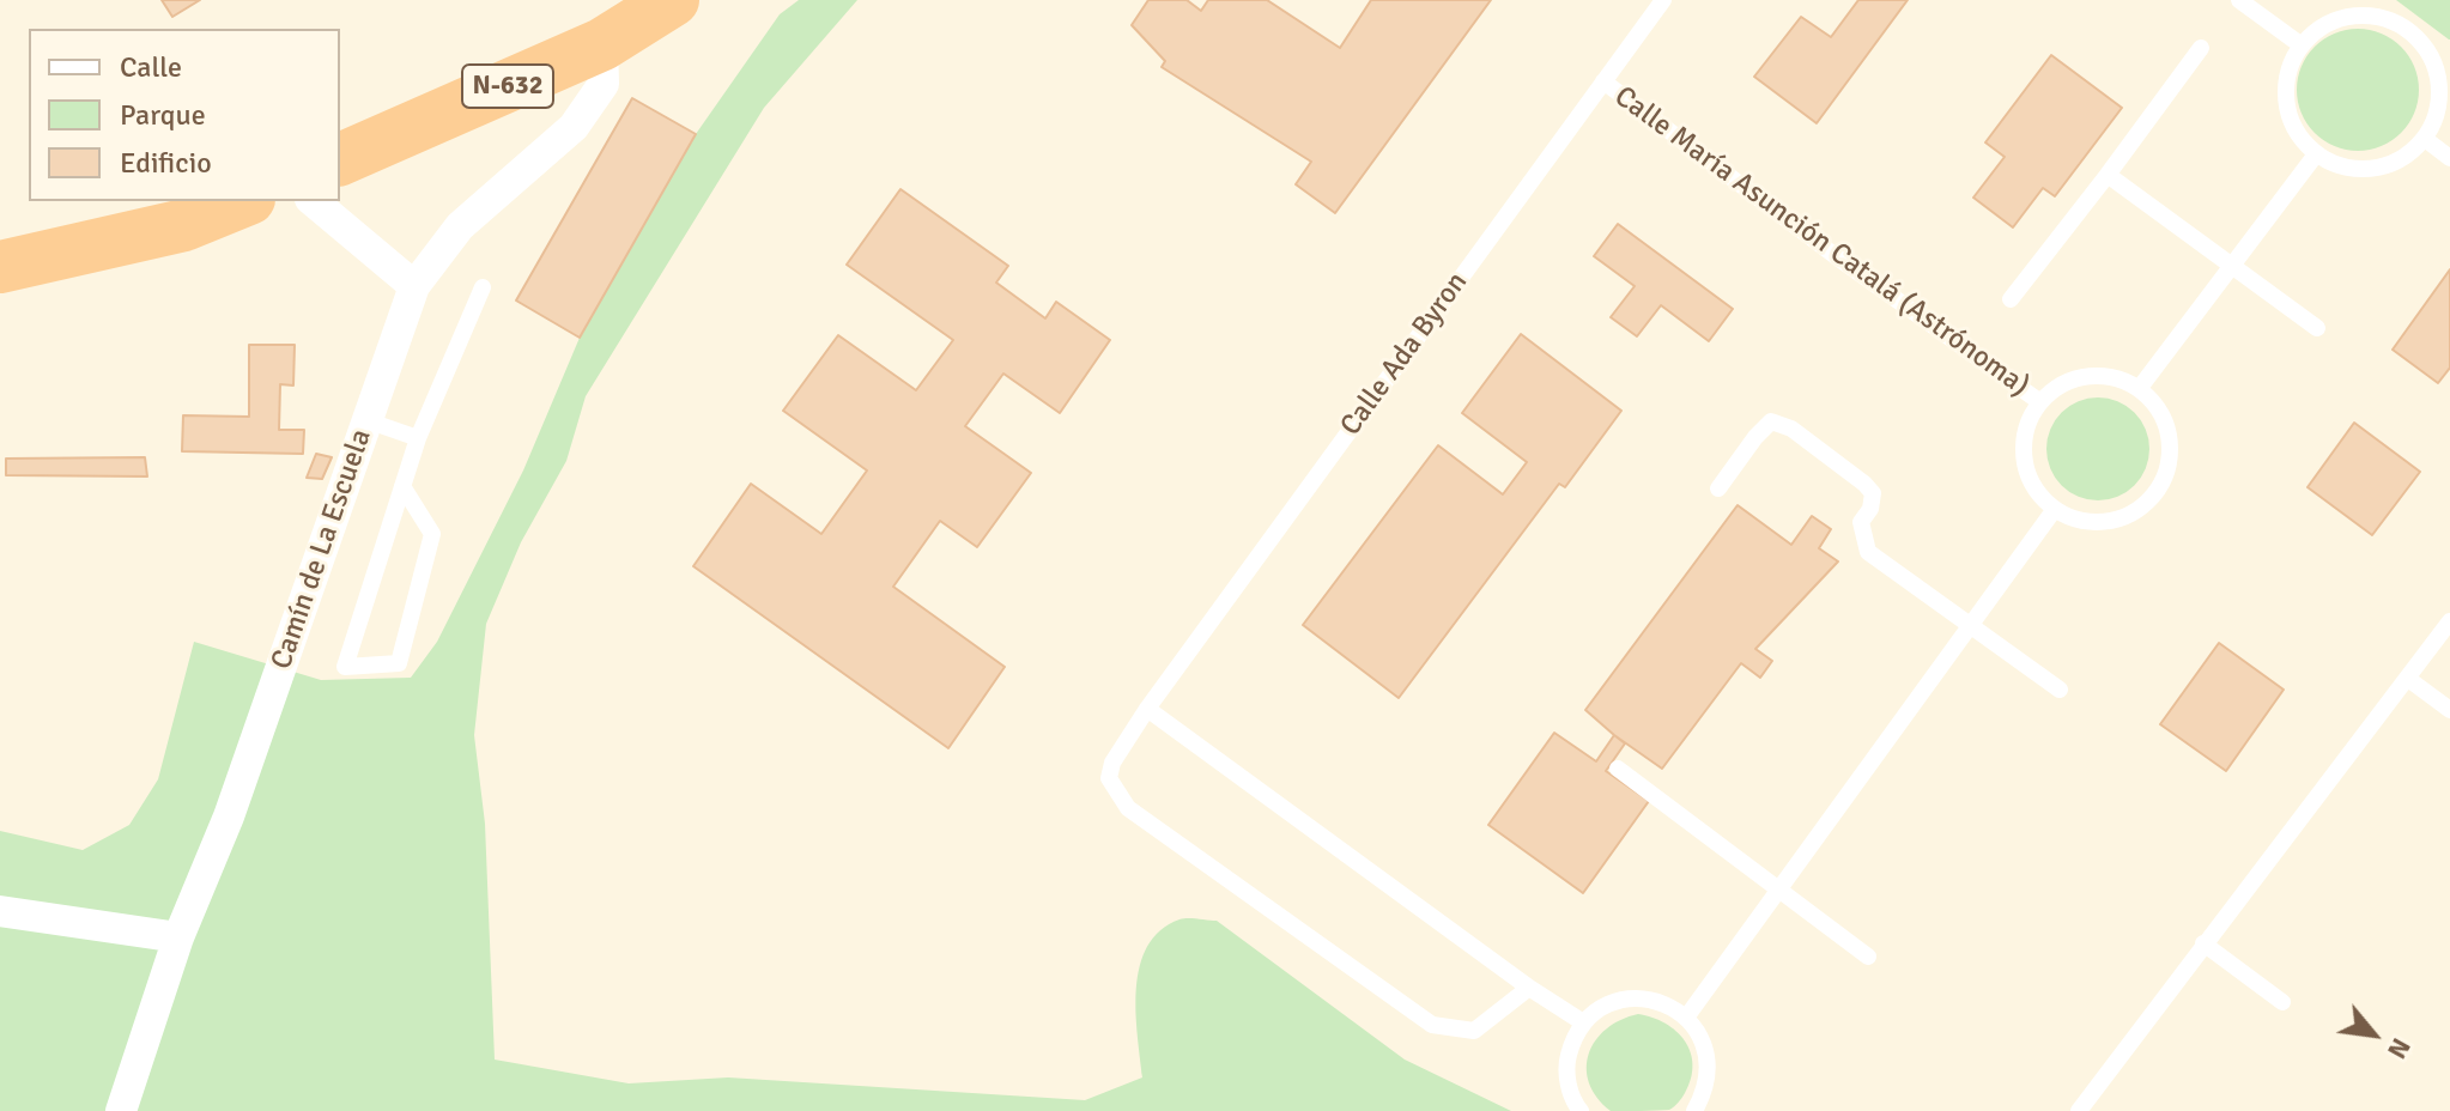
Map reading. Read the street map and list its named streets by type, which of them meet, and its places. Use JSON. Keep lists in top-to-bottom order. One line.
{"streets":{"highway":["N-632"],"street":["Camín de La Escuela"],"lane":["Calle María Asunción Catalá (Astrónoma)","Calle Ada Byron"]},"crossings":[["N-632","Camín de La Escuela"],["Calle María Asunción Catalá (Astrónoma)","Calle Ada Byron"]],"legend":["Calle","Parque","Edificio"],"north":"bottom right"}
